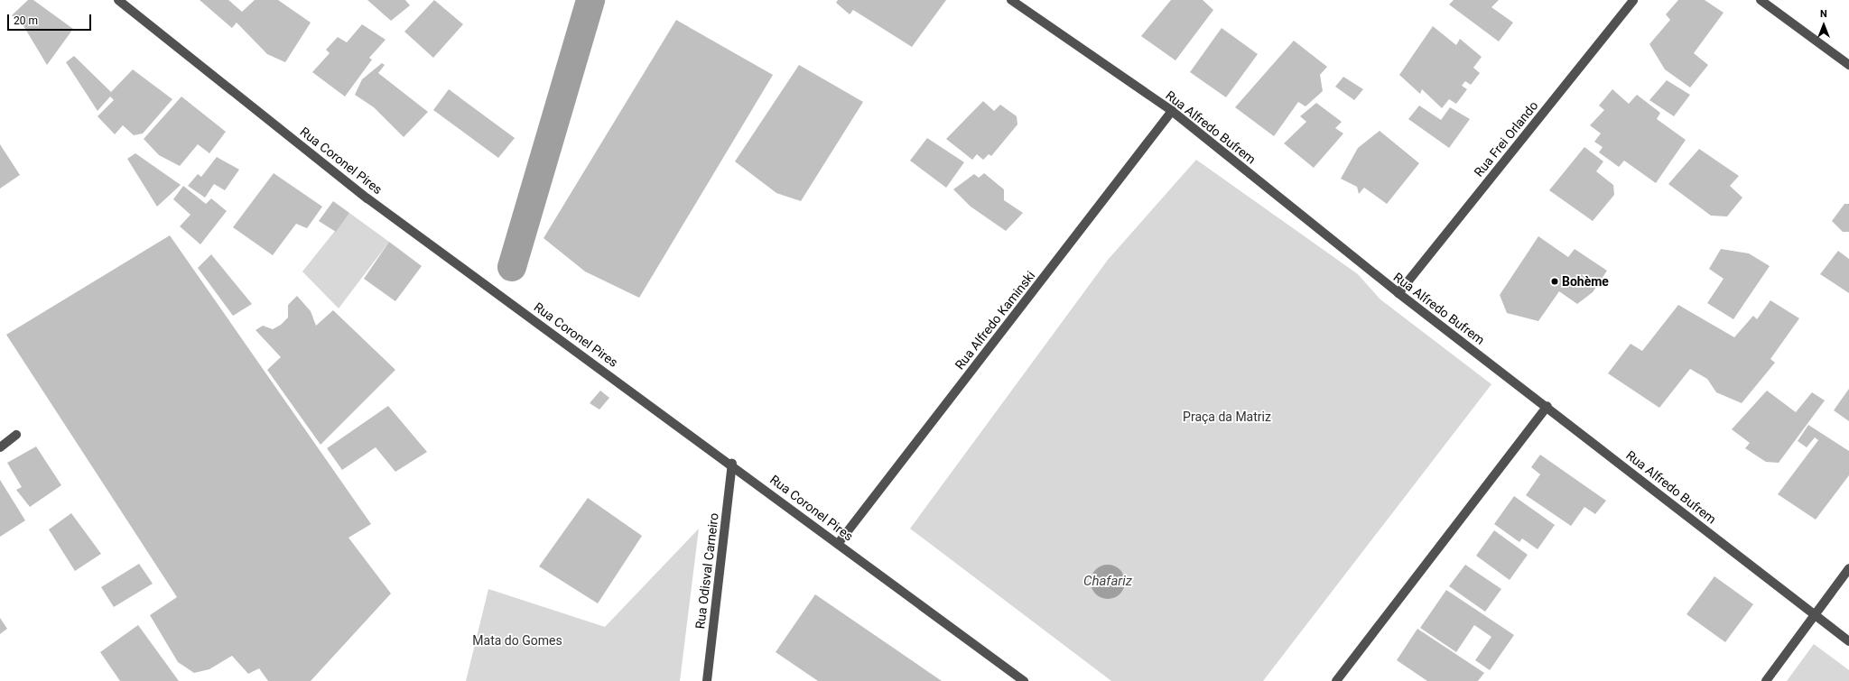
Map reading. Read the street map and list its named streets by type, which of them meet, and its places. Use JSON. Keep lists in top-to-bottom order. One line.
{"streets":{"street":["Rua Alfredo Bufrem","Rua Frei Orlando","Rua Coronel Pires","Rua Alfredo Kaminski","Rua Odisval Carneiro"]},"crossings":[["Rua Alfredo Bufrem","Rua Frei Orlando"],["Rua Alfredo Bufrem","Rua Alfredo Kaminski"],["Rua Coronel Pires","Rua Alfredo Kaminski"],["Rua Coronel Pires","Rua Odisval Carneiro"]],"water":["Chafariz"],"parks":["Praça da Matriz","Mata do Gomes"],"places":["Bohème"],"scale_bar":"20 m","north":"top"}
